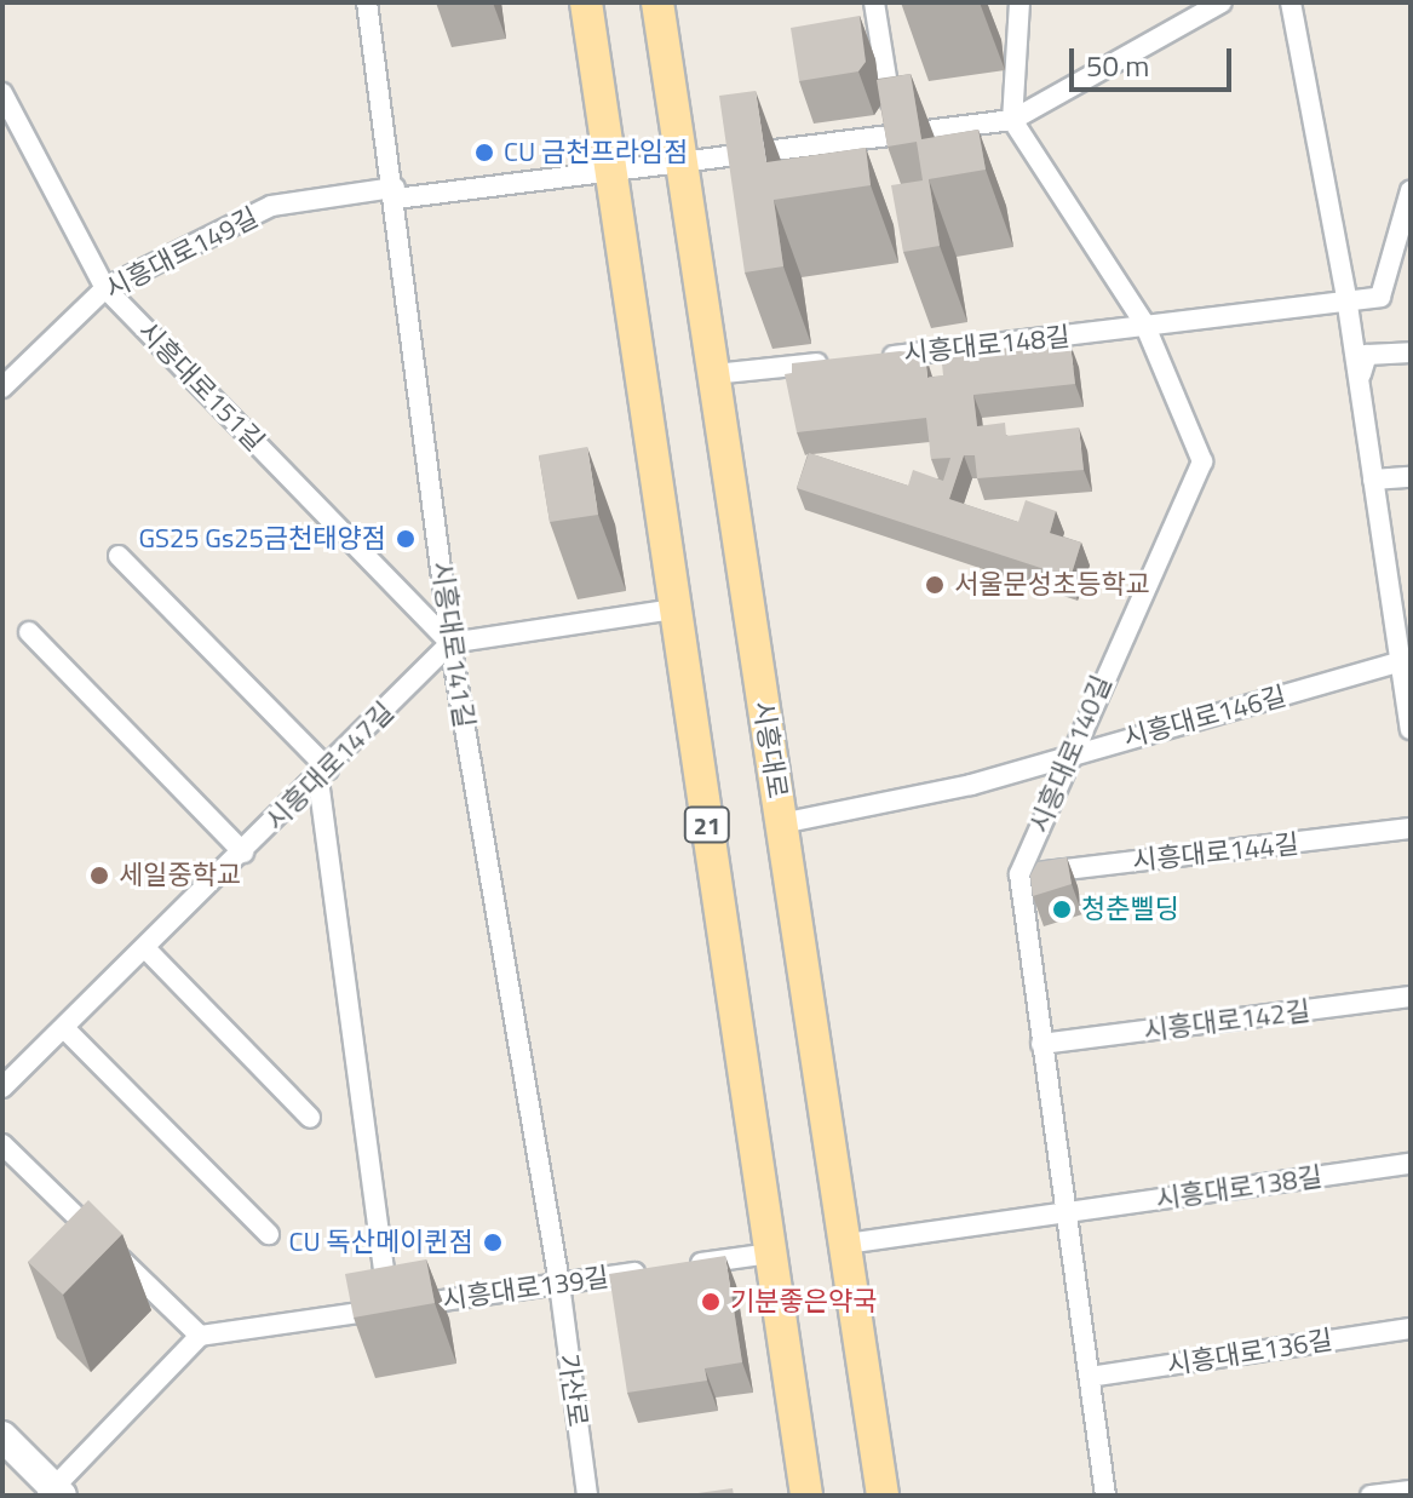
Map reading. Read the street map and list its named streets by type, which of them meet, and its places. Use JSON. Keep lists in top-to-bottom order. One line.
{"streets":{"main road":["시흥대로","21"],"street":["시흥대로149길","시흥대로148길","시흥대로151길","시흥대로141길","시흥대로146길","시흥대로140길","시흥대로147길","시흥대로144길","시흥대로142길","시흥대로138길","시흥대로139길","시흥대로136길","가산로"]},"crossings":[["시흥대로149길","시흥대로151길"],["시흥대로149길","시흥대로141길"],["시흥대로149길","시흥대로"],["시흥대로149길","21"],["시흥대로148길","시흥대로140길"],["시흥대로151길","시흥대로141길"],["시흥대로151길","시흥대로147길"],["시흥대로141길","시흥대로147길"],["시흥대로141길","시흥대로139길"],["시흥대로141길","가산로"],["시흥대로146길","시흥대로"],["시흥대로146길","시흥대로140길"],["시흥대로","시흥대로138길"],["시흥대로140길","시흥대로144길"],["시흥대로140길","시흥대로142길"],["시흥대로140길","시흥대로138길"],["21","시흥대로139길"],["시흥대로139길","가산로"]],"places":["CU 금천프라임점","GS25 Gs25금천태양점","서울문성초등학교","세일중학교","청춘삘딩","CU 독산메이퀸점","기분좋은약국"],"scale_bar":"50 m"}
